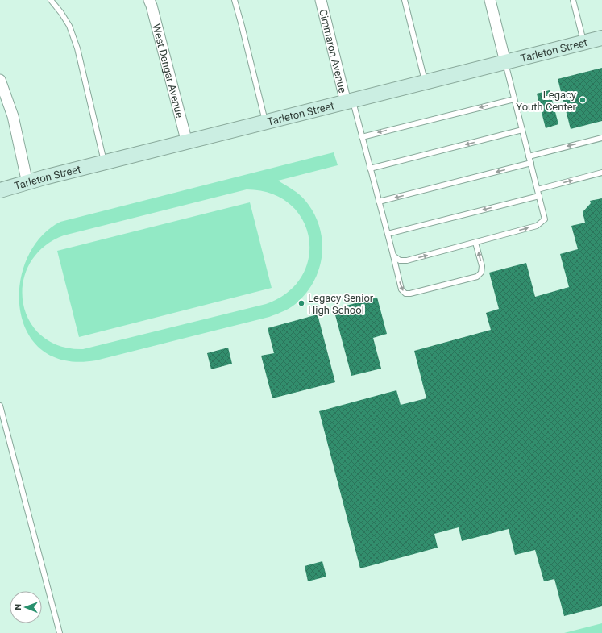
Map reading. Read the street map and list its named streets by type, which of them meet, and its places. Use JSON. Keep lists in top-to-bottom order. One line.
{"streets":{"street":["Tarleton Street","Cimmaron Avenue","West Dengar Avenue"]},"crossings":[["Tarleton Street","Cimmaron Avenue"],["Tarleton Street","West Dengar Avenue"]],"places":["Legacy Youth Center","Legacy Senior High School"],"north":"left"}
